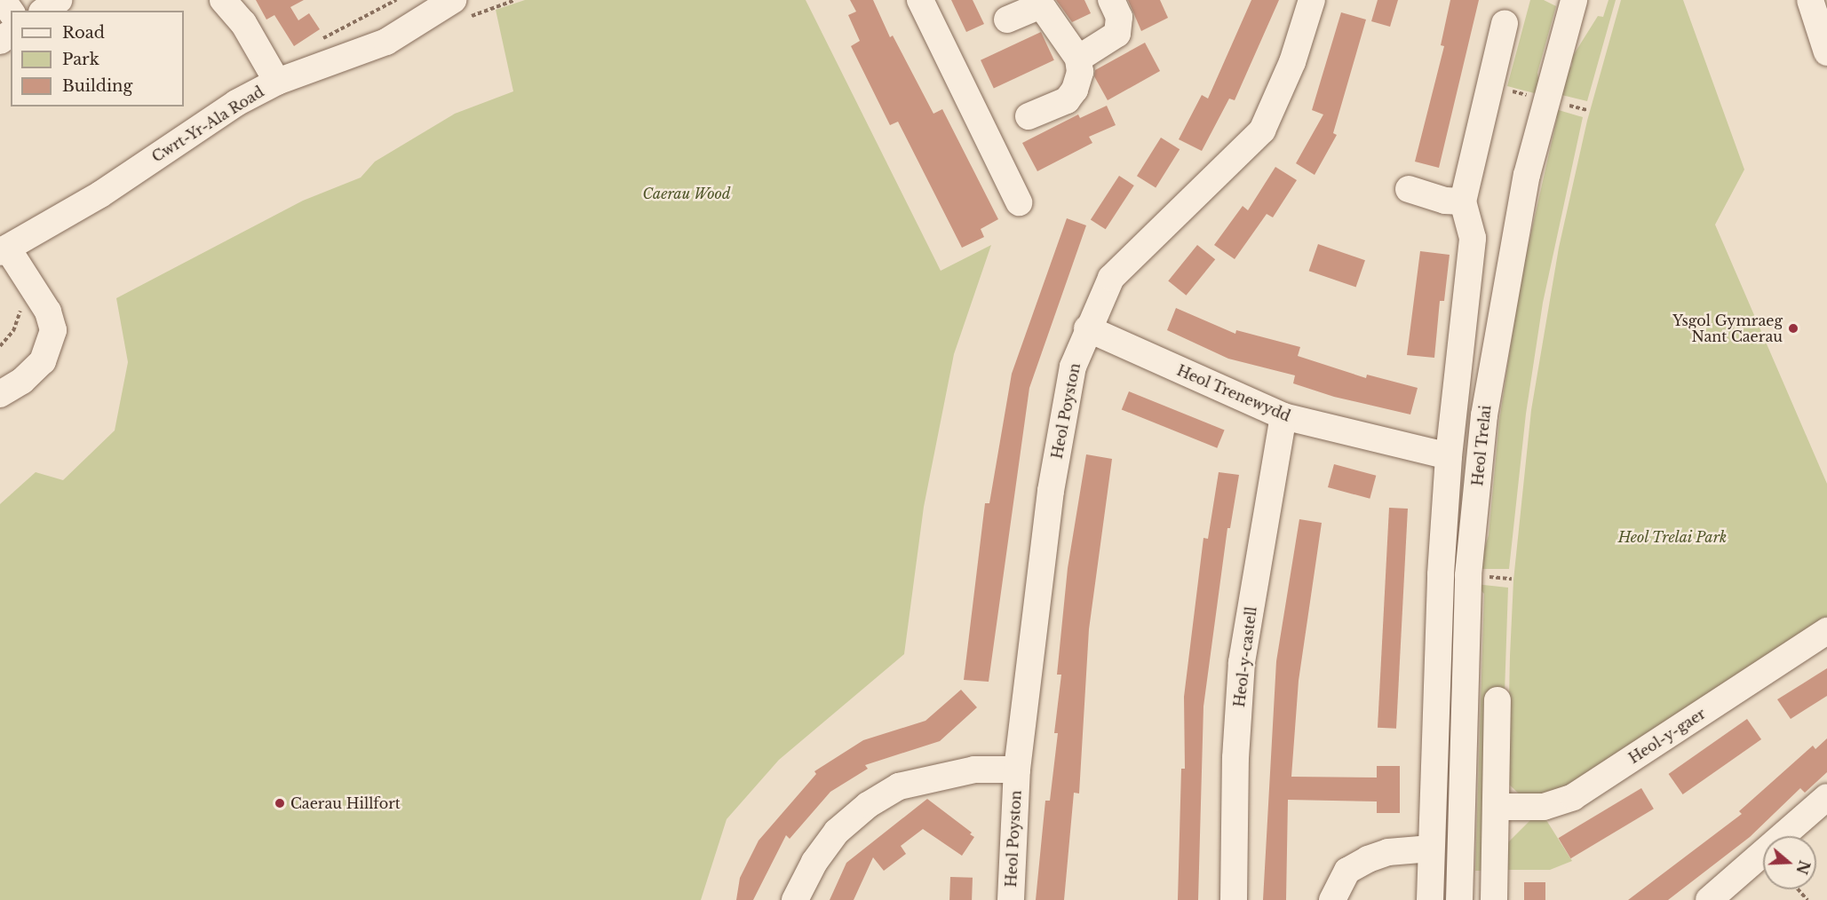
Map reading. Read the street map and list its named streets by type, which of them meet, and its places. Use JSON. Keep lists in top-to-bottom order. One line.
{"streets":{"street":["Cwrt-Yr-Ala Road","Heol Trenewydd","Heol Poyston","Heol Trelai","Heol-y-castell","Heol-y-gaer"]},"crossings":[["Heol Trenewydd","Heol Poyston"],["Heol Trenewydd","Heol Trelai"],["Heol Trenewydd","Heol-y-castell"]],"parks":["Caerau Wood","Heol Trelai Park"],"places":["Ysgol Gymraeg Nant Caerau","Caerau Hillfort"],"legend":["Road","Park","Building"],"north":"right"}
